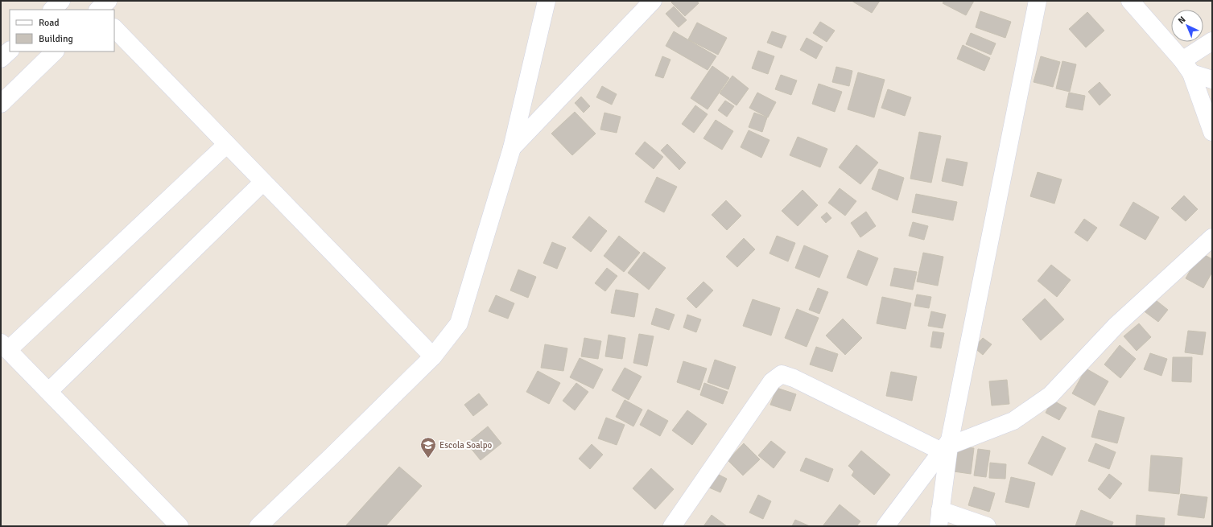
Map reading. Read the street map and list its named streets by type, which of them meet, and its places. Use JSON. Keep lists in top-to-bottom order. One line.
{"places":{"school or university":["Escola Soalpo"]},"legend":["Road","Building"],"north":"top left"}
